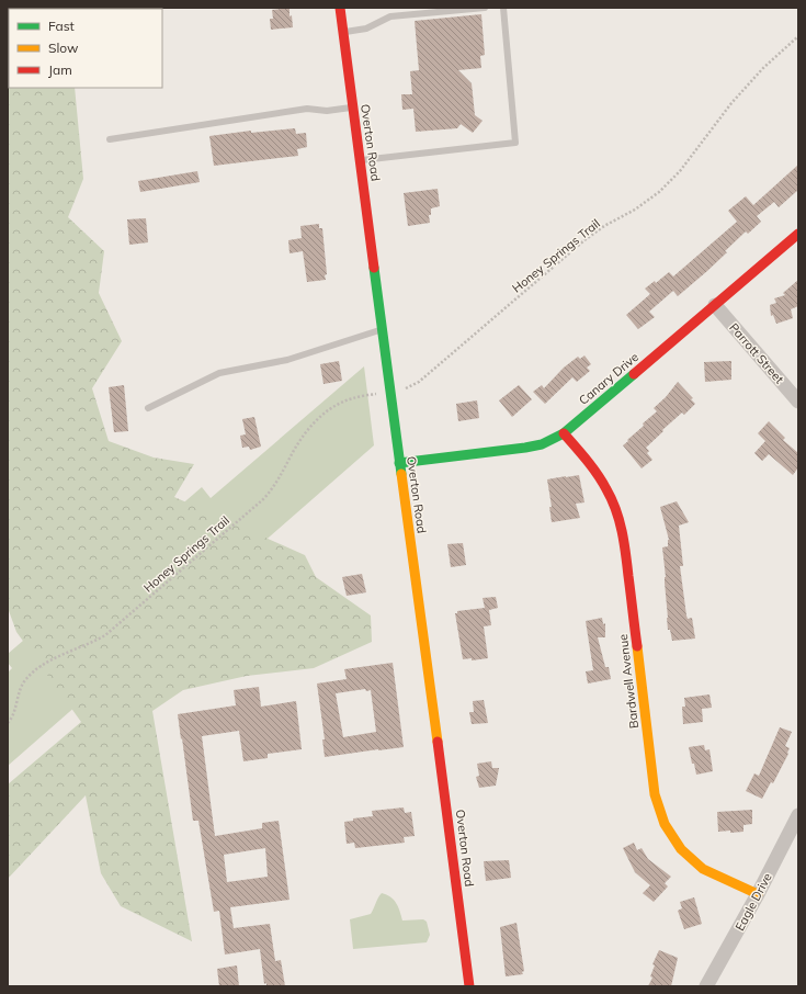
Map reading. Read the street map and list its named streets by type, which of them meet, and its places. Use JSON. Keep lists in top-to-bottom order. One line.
{"streets":{"street":["Overton Road","Parrott Street","Canary Drive","Bardwell Avenue","Eagle Drive"],"path":["Honey Springs Trail"]},"crossings":[["Overton Road","Canary Drive"],["Parrott Street","Canary Drive"],["Canary Drive","Bardwell Avenue"],["Bardwell Avenue","Eagle Drive"]],"legend":["Fast","Slow","Jam"]}
